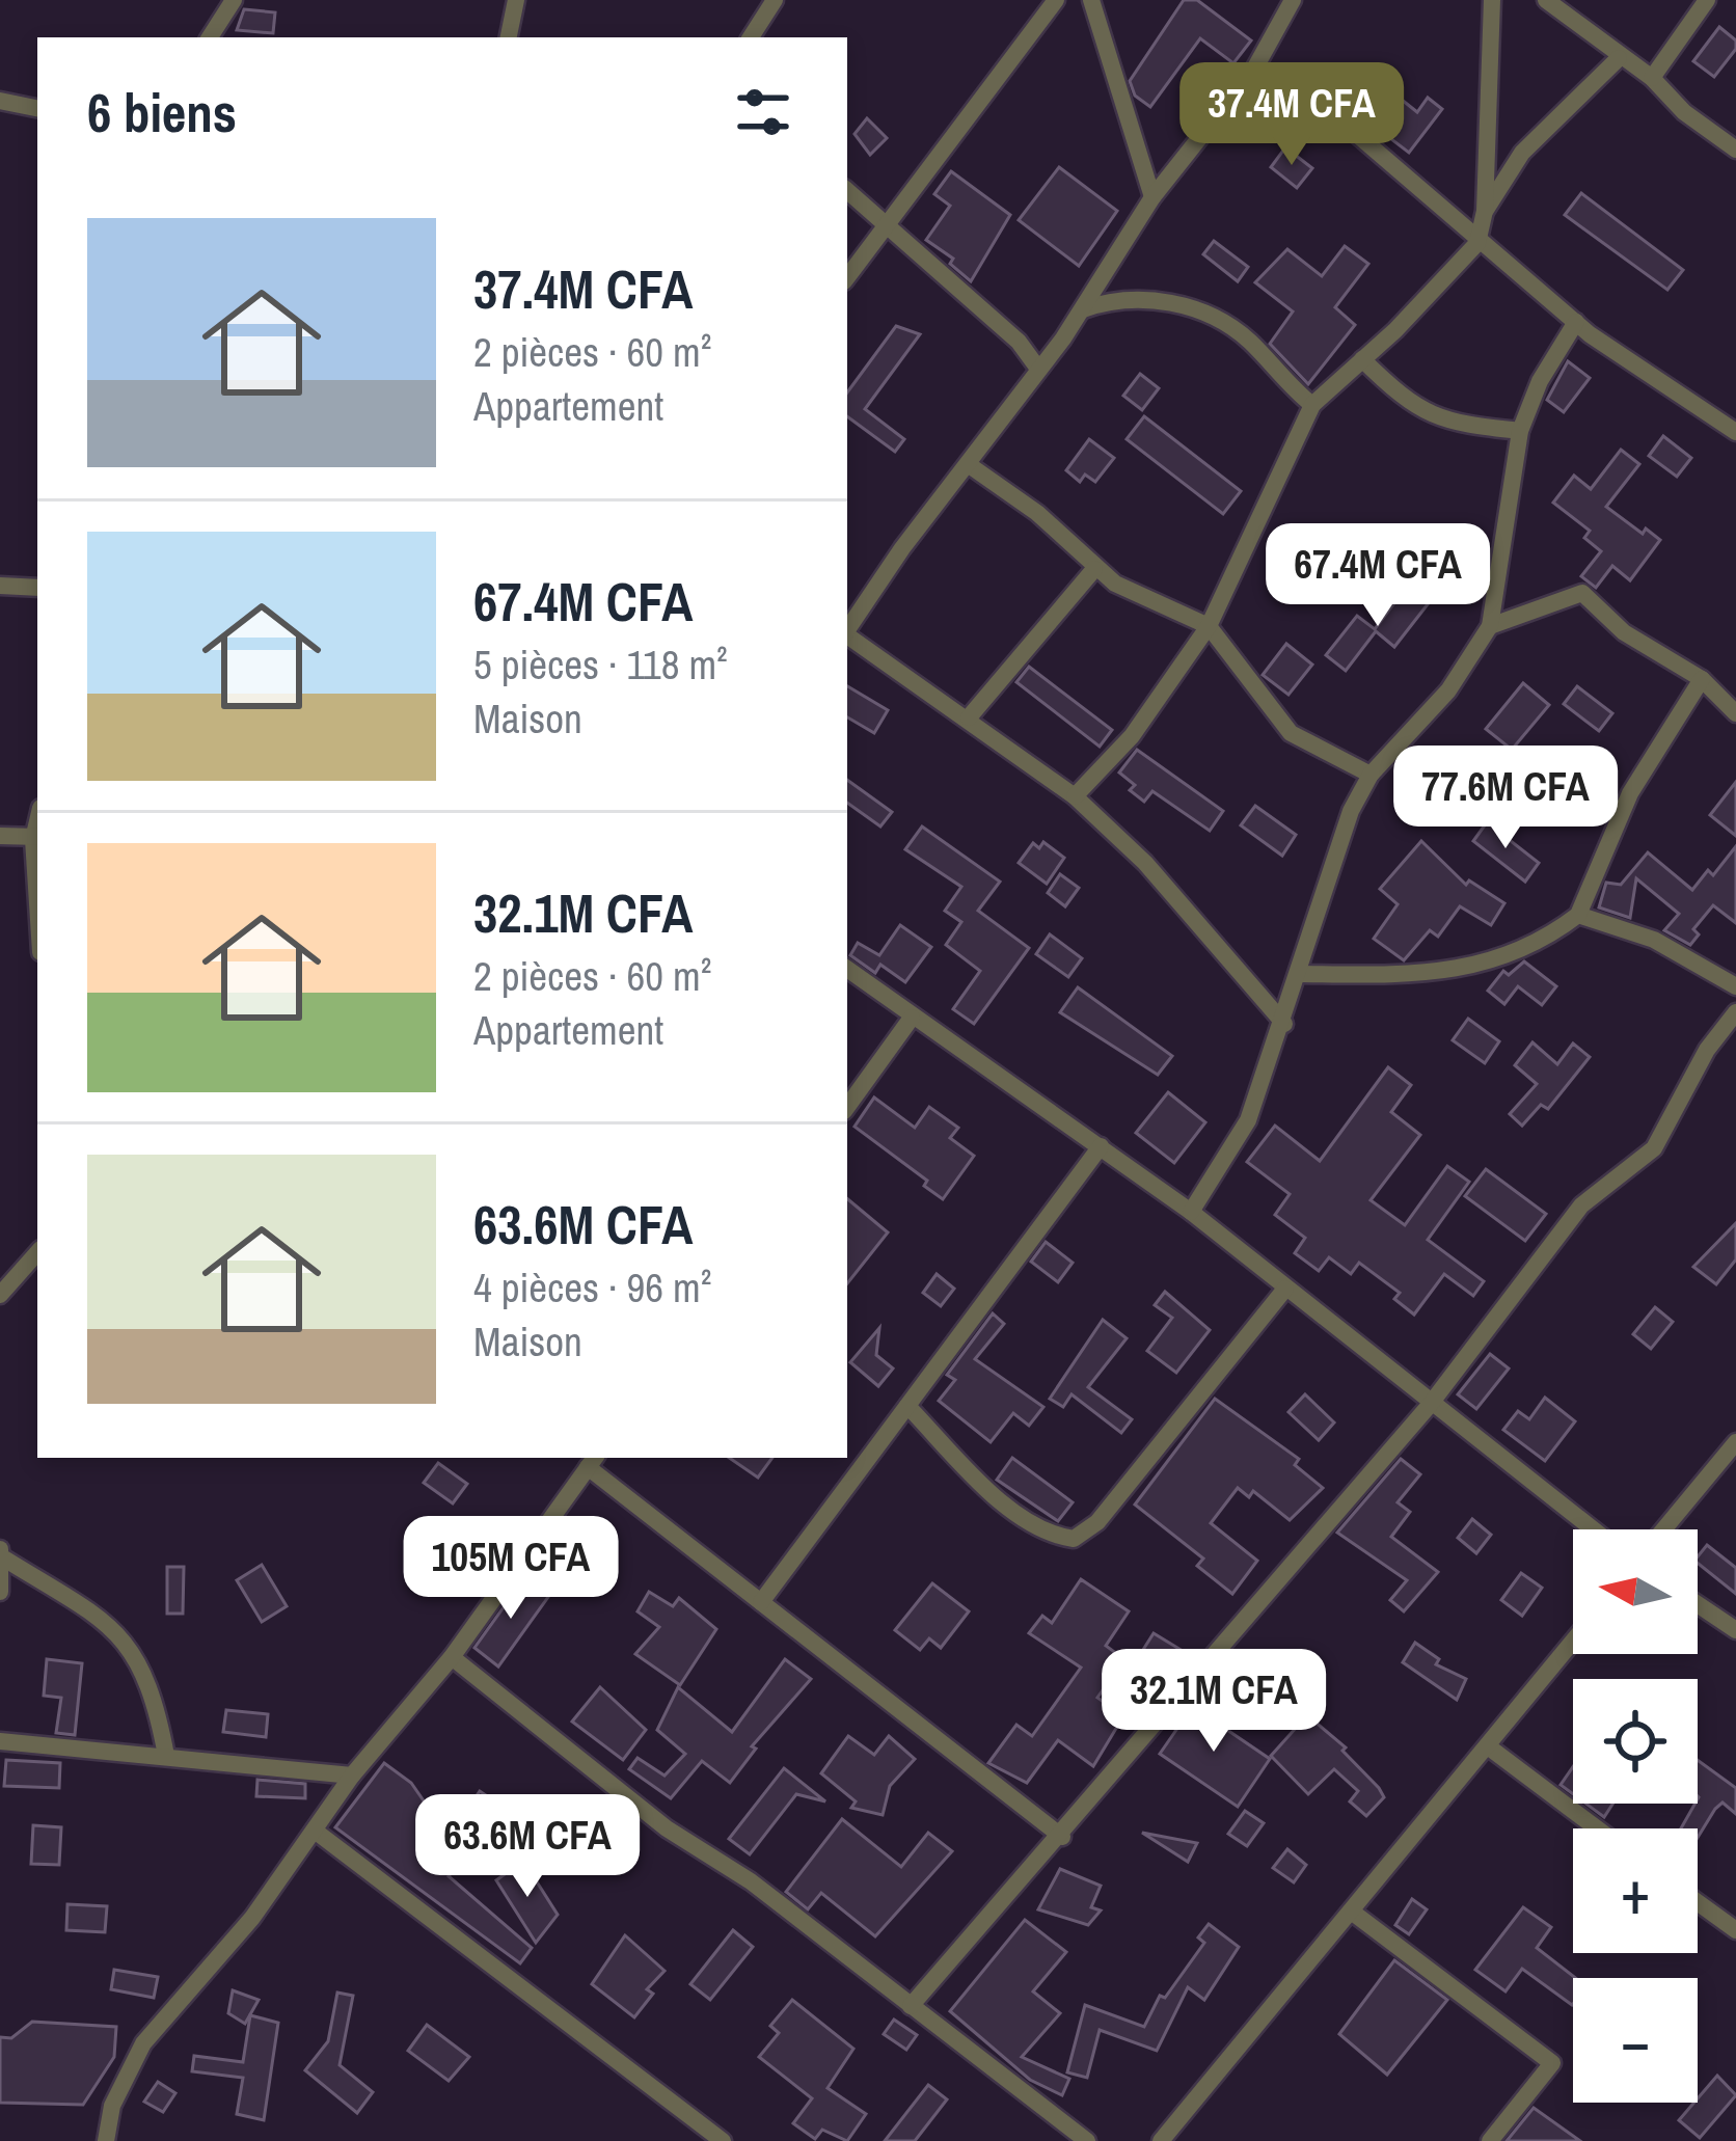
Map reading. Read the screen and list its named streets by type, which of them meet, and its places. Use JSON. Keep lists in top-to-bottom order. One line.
{"north":"left","page":{"heading":"6 biens","price":["37.4M CFA","67.4M CFA","77.6M CFA","105M CFA","32.1M CFA","63.6M CFA"],"list":[{"name":"37.4M CFA","note":"2 pièces · 60 m² · Appartement"},{"name":"67.4M CFA","note":"5 pièces · 118 m² · Maison"},{"name":"32.1M CFA","note":"2 pièces · 60 m² · Appartement"},{"name":"63.6M CFA","note":"4 pièces · 96 m² · Maison"}],"map_buttons":["+","−"]}}
